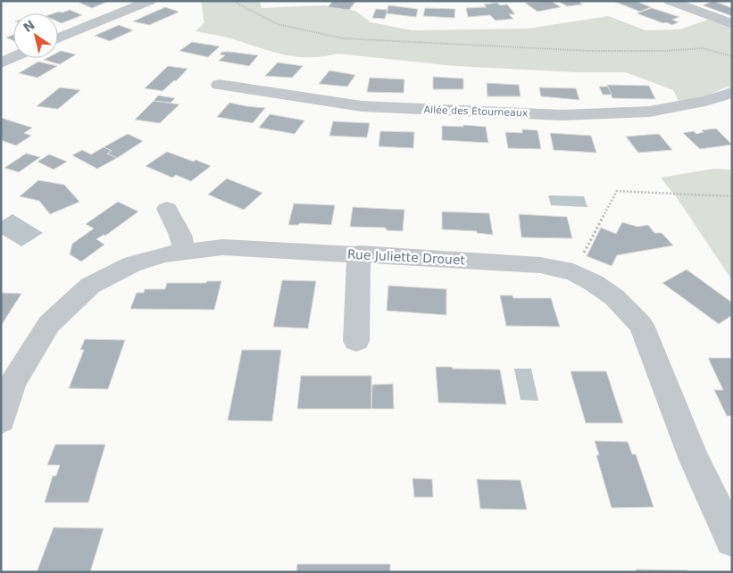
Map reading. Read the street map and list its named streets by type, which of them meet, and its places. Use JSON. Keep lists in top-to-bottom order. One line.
{"streets":{"street":["Allée des Étourneaux","Rue Juliette Drouet"]},"north":"top left"}
